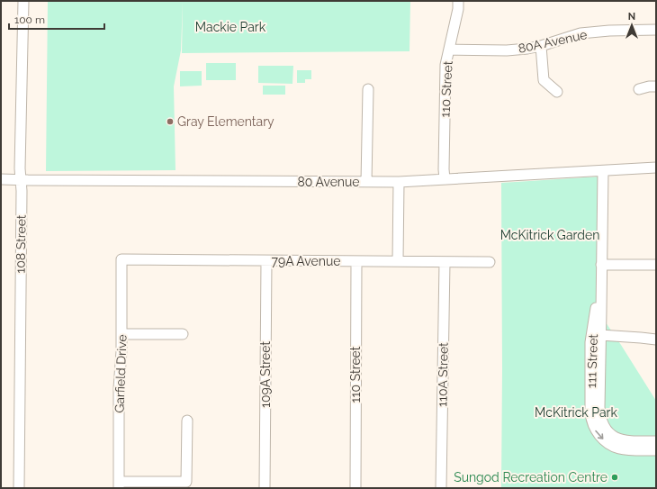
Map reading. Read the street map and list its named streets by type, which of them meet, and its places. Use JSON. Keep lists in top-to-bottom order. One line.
{"streets":{"street":["80A Avenue","110 Street","80 Avenue","108 Street","79A Avenue","111 Street","Garfield Drive","109A Street","110A Street"]},"crossings":[["80A Avenue","110 Street"],["110 Street","80 Avenue"],["110 Street","79A Avenue"],["80 Avenue","108 Street"],["80 Avenue","111 Street"],["79A Avenue","Garfield Drive"],["79A Avenue","109A Street"],["79A Avenue","110A Street"]],"parks":["Mackie Park","McKitrick Garden","McKitrick Park"],"places":["Gray Elementary","Sungod Recreation Centre"],"scale_bar":"100 m","north":"top"}
